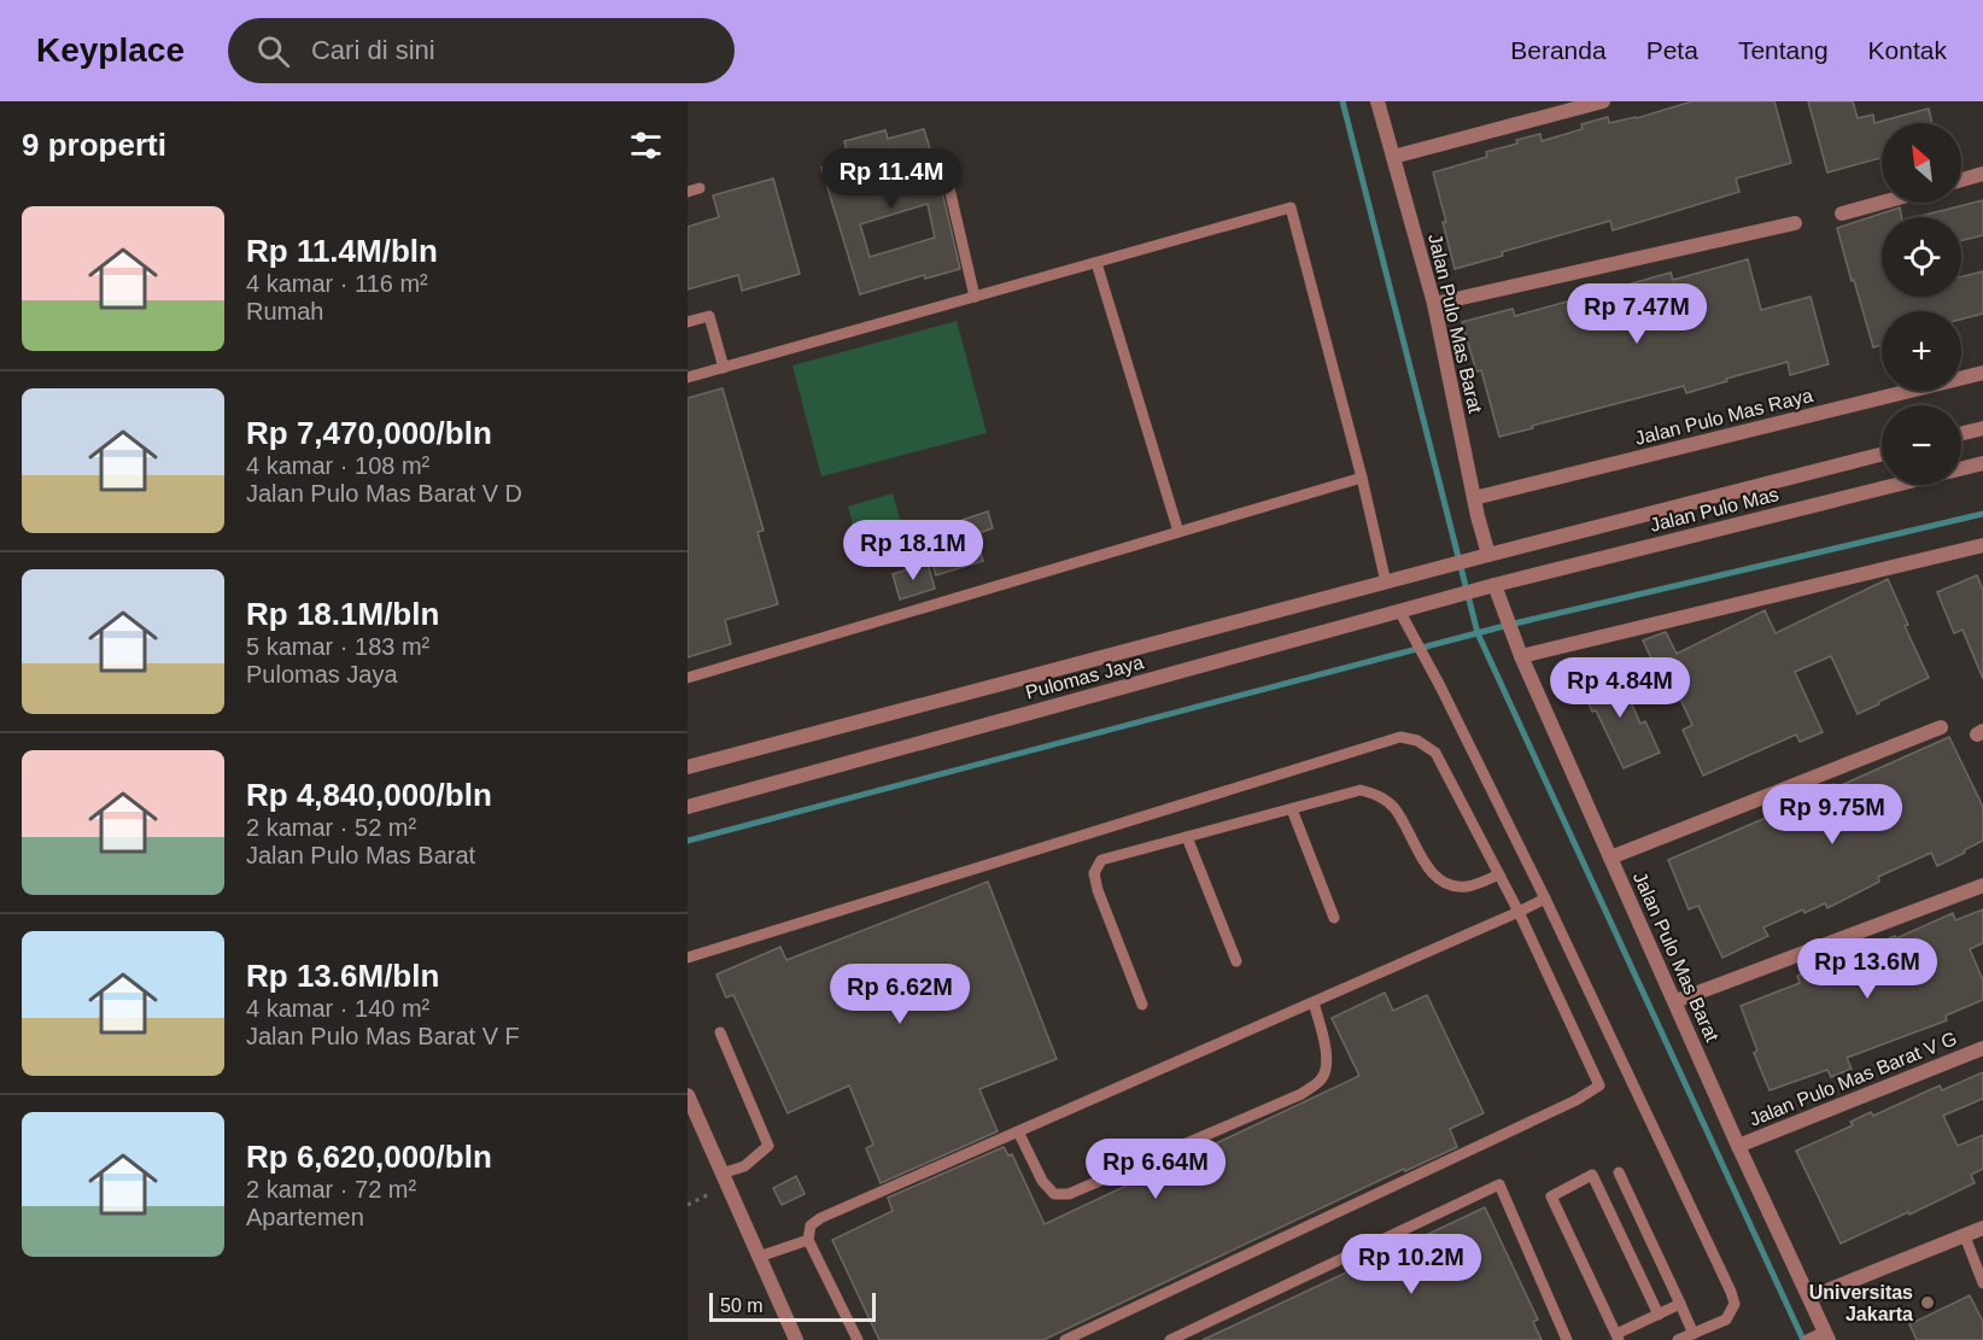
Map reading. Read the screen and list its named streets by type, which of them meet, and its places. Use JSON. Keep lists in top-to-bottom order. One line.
{"streets":{"street":["Jalan Pulo Mas Barat","Jalan Pulo Mas Raya","Jalan Pulo Mas","Pulomas Jaya","Jalan Pulo Mas Barat V G"]},"crossings":[["Jalan Pulo Mas Barat","Jalan Pulo Mas Raya"],["Jalan Pulo Mas Barat","Jalan Pulo Mas"],["Jalan Pulo Mas Barat","Pulomas Jaya"],["Jalan Pulo Mas Barat","Jalan Pulo Mas Barat V G"],["Jalan Pulo Mas","Pulomas Jaya"]],"places":["Universitas Jakarta"],"scale_bar":"50 m","north":"top left","page":{"header":"Keyplace","search":"Cari di sini","nav":["Beranda","Peta","Tentang","Kontak"],"heading":"9 properti","map_buttons":["+","−"],"price":["Rp 11.4M","Rp 7.47M","Rp 18.1M","Rp 4.84M","Rp 9.75M","Rp 13.6M","Rp 6.62M","Rp 6.64M","Rp 10.2M"],"list":[{"name":"Rp 11.4M/bln","note":"4 kamar · 116 m² · Rumah"},{"name":"Rp 7,470,000/bln","note":"4 kamar · 108 m² · Jalan Pulo Mas Barat V D"},{"name":"Rp 18.1M/bln","note":"5 kamar · 183 m² · Pulomas Jaya"},{"name":"Rp 4,840,000/bln","note":"2 kamar · 52 m² · Jalan Pulo Mas Barat"},{"name":"Rp 13.6M/bln","note":"4 kamar · 140 m² · Jalan Pulo Mas Barat V F"},{"name":"Rp 6,620,000/bln","note":"2 kamar · 72 m² · Apartemen"}],"scale":"50 m"}}
